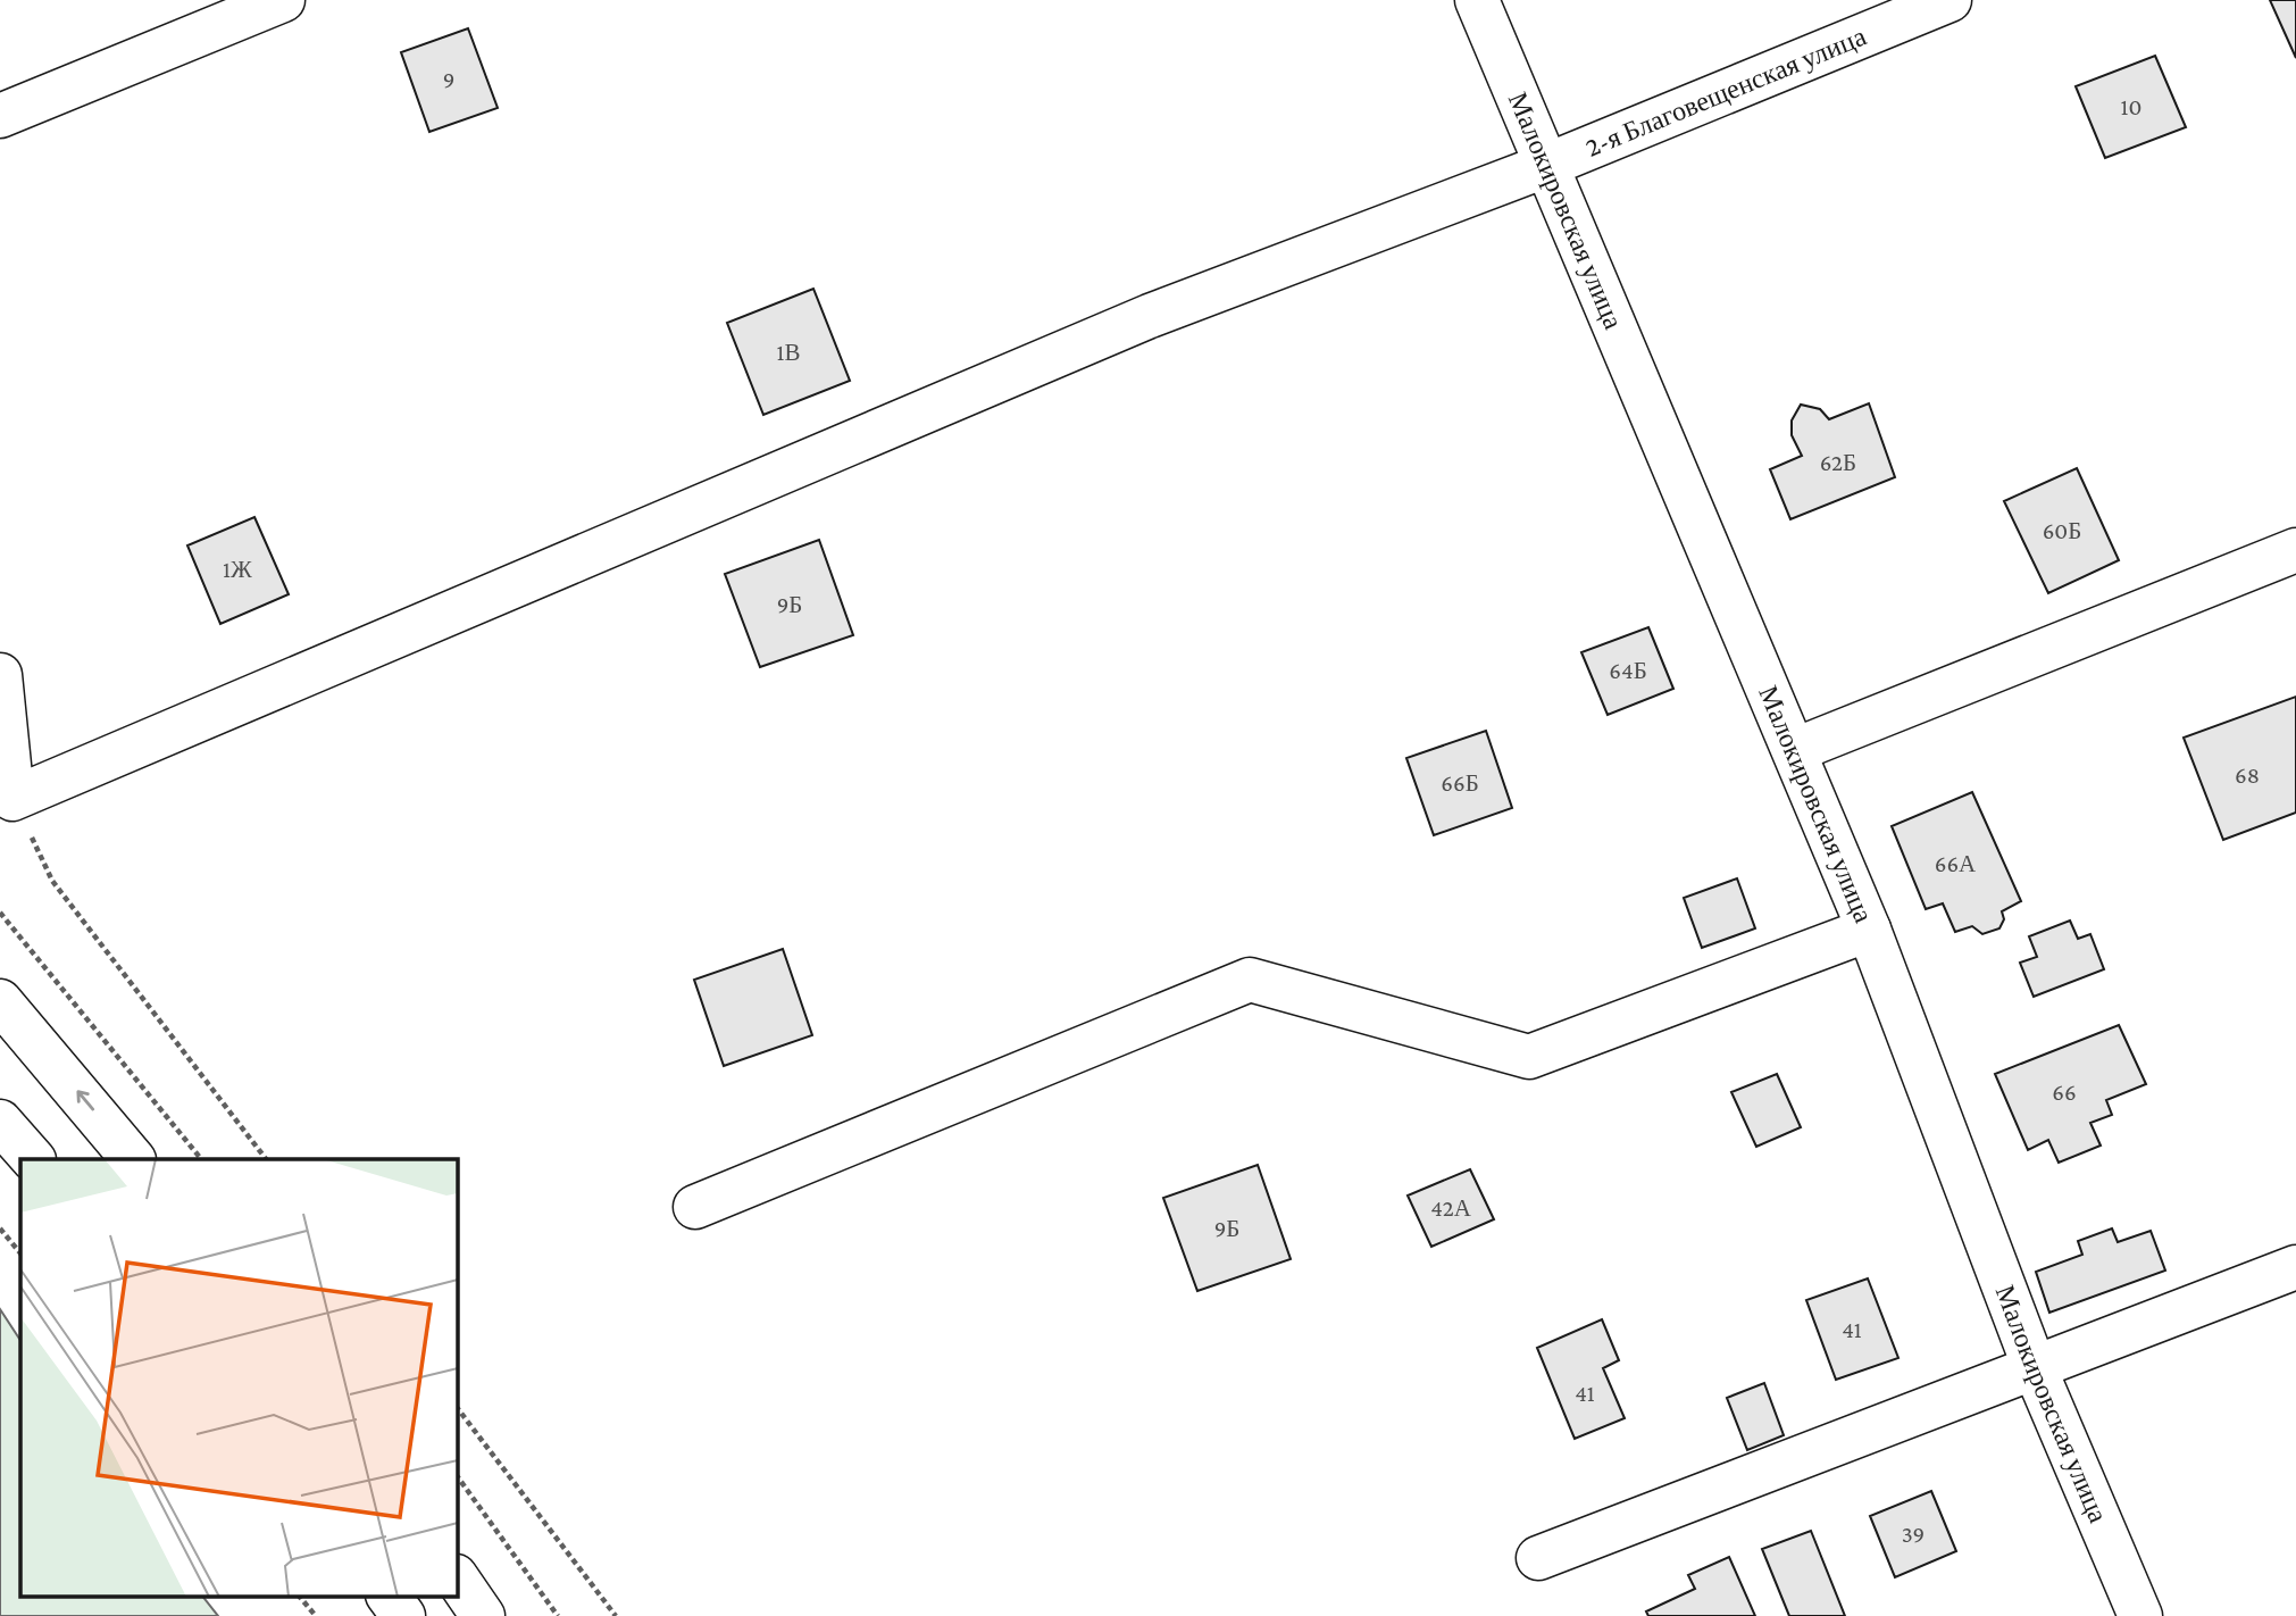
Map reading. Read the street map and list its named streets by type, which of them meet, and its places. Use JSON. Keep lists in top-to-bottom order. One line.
{"streets":{"street":["2-я Благовещенская улица","Малокировская улица"]},"crossings":[["2-я Благовещенская улица","Малокировская улица"]],"house_numbers":["9","10","1В","62Б","60Б","1Ж","9Б","64Б","68","66Б","66А","66","42А","9Б","41","41","39"]}
